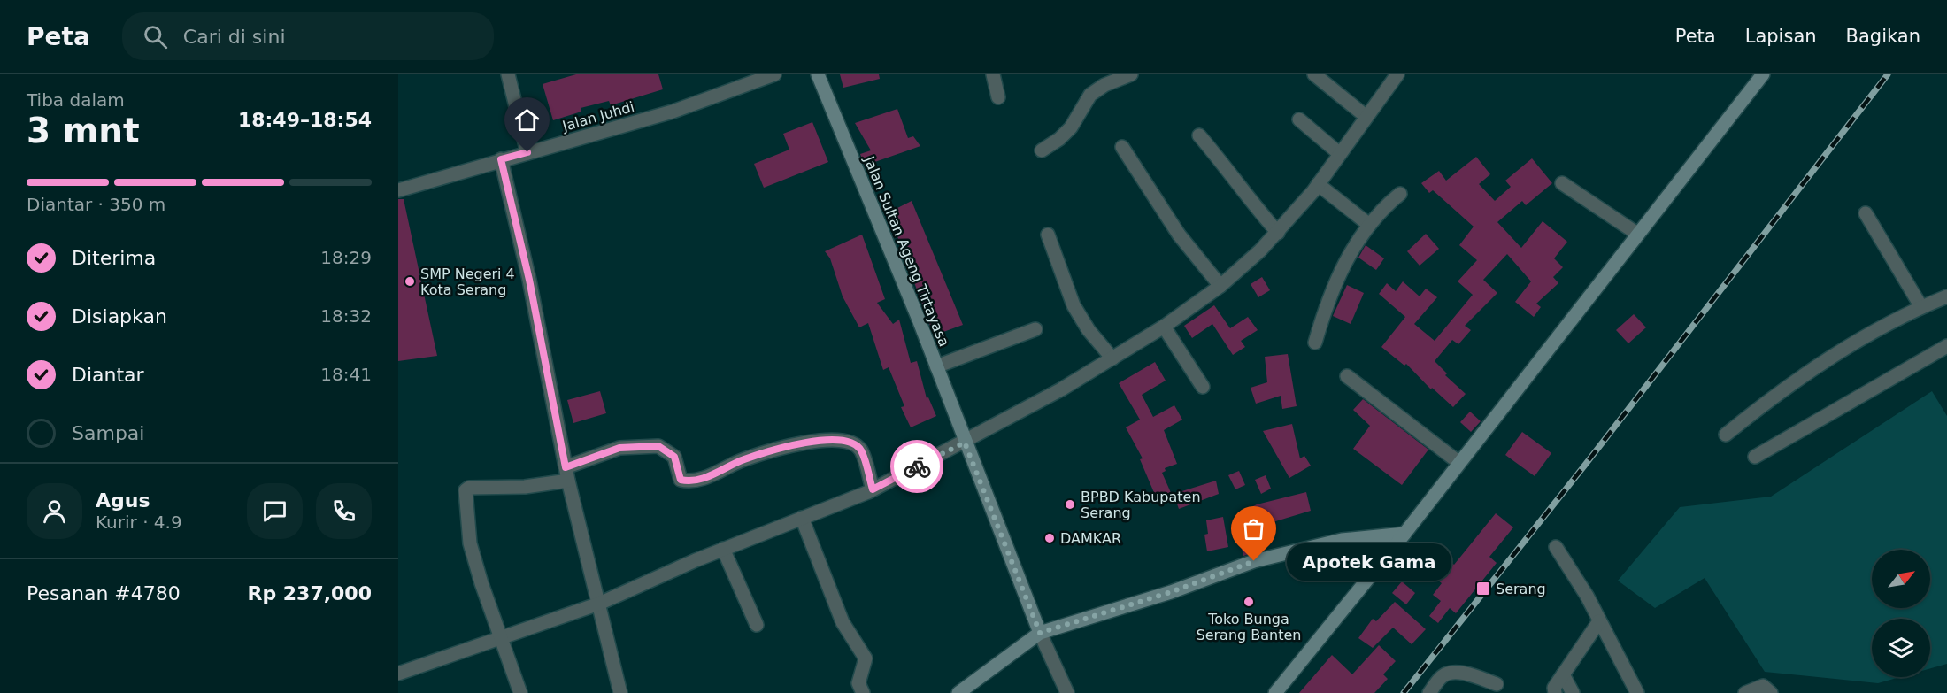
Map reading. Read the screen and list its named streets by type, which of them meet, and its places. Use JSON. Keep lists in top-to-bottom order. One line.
{"streets":{"main road":["Jalan Sultan Ageng Tirtayasa"],"street":["Jalan Juhdi"]},"places":{"other":["SMP Negeri 4 Kota Serang","BPBD Kabupaten Serang","DAMKAR","Apotek Gama","Toko Bunga Serang Banten"],"transit":["Serang"]},"north":"top right","page":{"header":"Peta","search":"Cari di sini","nav":["Peta","Lapisan","Bagikan"],"heading":["3 mnt","Tiba dalam","18:49–18:54"],"panel":["Agus","Kurir · 4.9","Pesanan #4780","Rp 237,000"],"bar":"Diantar · 350 m","list":[["Diterima","18:29"],["Disiapkan","18:32"],["Diantar","18:41"],"Sampai"],"bubble":"Apotek Gama"}}
